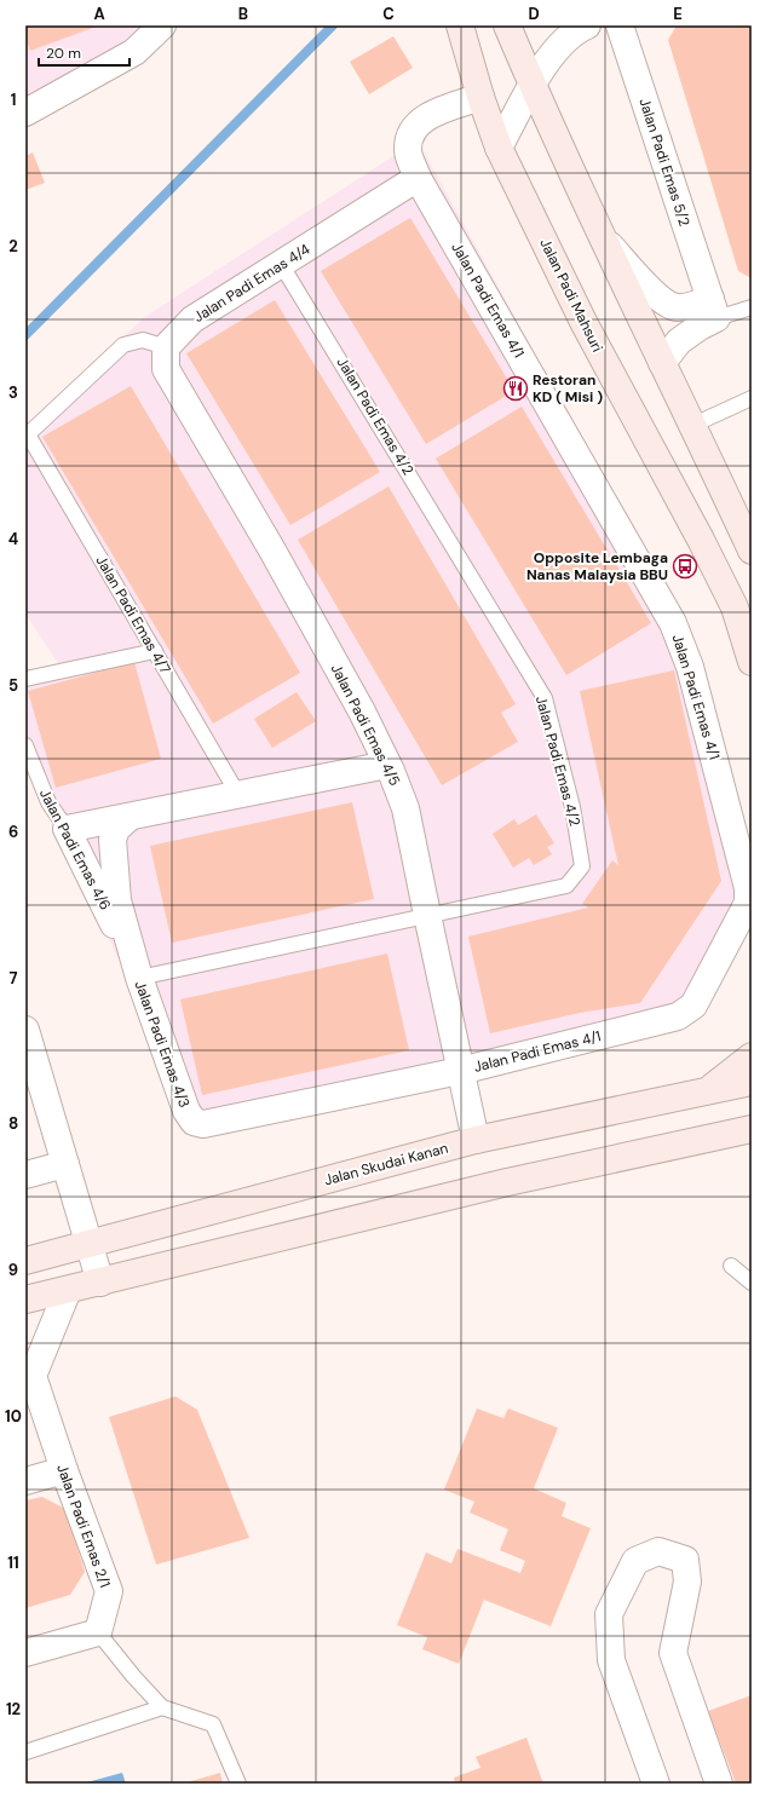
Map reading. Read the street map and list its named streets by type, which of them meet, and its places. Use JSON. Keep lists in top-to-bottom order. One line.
{"streets":{"street":["Jalan Padi Emas 5/2","Jalan Padi Emas 4/4","Jalan Padi Mahsuri","Jalan Padi Emas 4/1","Jalan Padi Emas 4/5","Jalan Padi Emas 4/6","Jalan Padi Emas 4/3","Jalan Skudai Kanan","Jalan Padi Emas 2/1"],"lane":["Jalan Padi Emas 4/2","Jalan Padi Emas 4/7"]},"crossings":[["Jalan Padi Emas 4/4","Jalan Padi Emas 4/1"],["Jalan Padi Emas 4/4","Jalan Padi Emas 4/2"],["Jalan Padi Emas 4/4","Jalan Padi Emas 4/7"],["Jalan Padi Emas 4/4","Jalan Padi Emas 4/5"],["Jalan Padi Mahsuri","Jalan Padi Emas 4/1"],["Jalan Padi Emas 4/1","Jalan Padi Emas 4/5"],["Jalan Padi Emas 4/1","Jalan Padi Emas 4/3"],["Jalan Padi Emas 4/2","Jalan Padi Emas 4/5"],["Jalan Padi Emas 4/2","Jalan Padi Emas 4/6"],["Jalan Padi Emas 4/2","Jalan Padi Emas 4/3"],["Jalan Padi Emas 4/7","Jalan Padi Emas 4/5"],["Jalan Padi Emas 4/5","Jalan Padi Emas 4/3"],["Jalan Padi Emas 4/5","Jalan Skudai Kanan"],["Jalan Padi Emas 4/6","Jalan Padi Emas 4/3"]],"places":{"restaurant":["Restoran KD ( Misi )"],"bus stop":["Opposite Lembaga Nanas Malaysia BBU"]},"scale_bar":"20 m","grid":{"columns":["A","B","C","D","E"],"rows":["1","2","3","4","5","6","7","8","9","10","11","12"]}}
